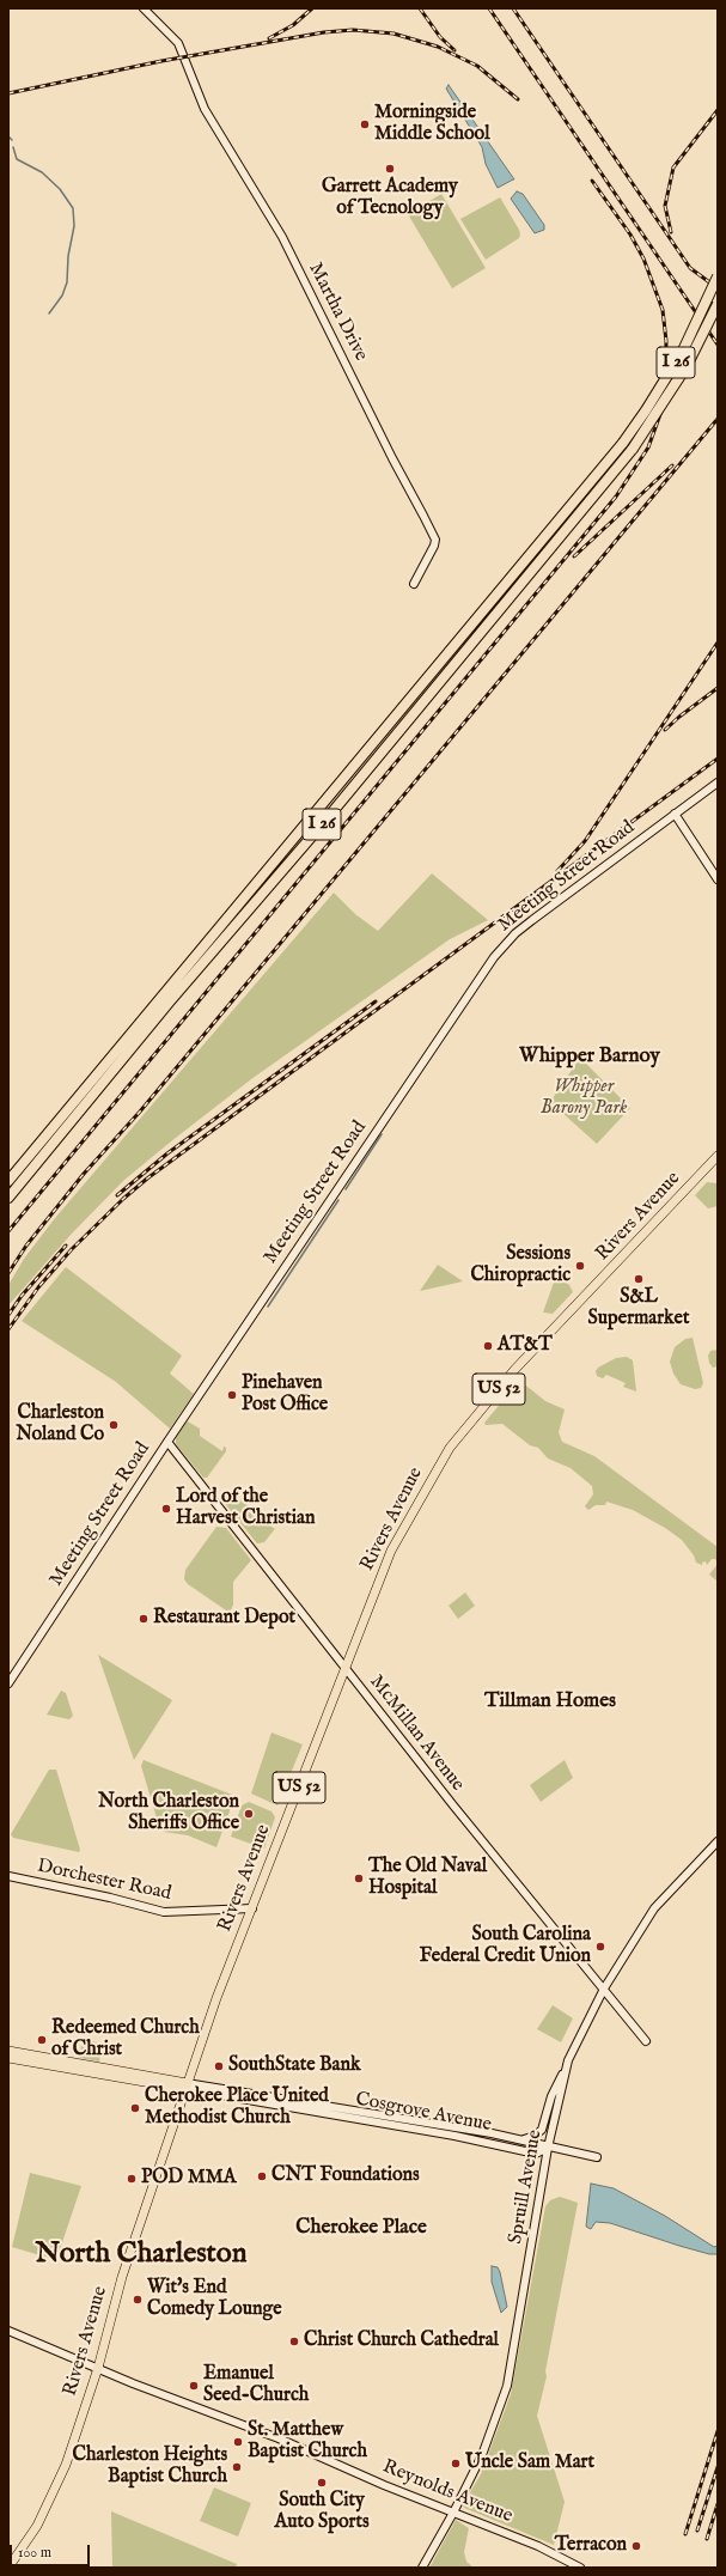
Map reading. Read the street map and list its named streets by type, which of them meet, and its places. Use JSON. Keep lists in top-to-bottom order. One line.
{"streets":{"highway":["I 26"],"main road":["Rivers Avenue","US 52","Cosgrove Avenue"],"street":["Martha Drive","Meeting Street Road","McMillan Avenue","Dorchester Road","Spruill Avenue","Reynolds Avenue"]},"crossings":[["Meeting Street Road","McMillan Avenue"],["Rivers Avenue","McMillan Avenue"],["Rivers Avenue","Dorchester Road"],["Rivers Avenue","Cosgrove Avenue"],["Rivers Avenue","Reynolds Avenue"],["McMillan Avenue","Spruill Avenue"],["Cosgrove Avenue","Spruill Avenue"],["Spruill Avenue","Reynolds Avenue"]],"districts":["Whipper Barnoy","Tillman Homes","Cherokee Place","North Charleston"],"parks":["Whipper Barony Park"],"places":["Morningside Middle School","Garrett Academy of Tecnology","Sessions Chiropractic","S&L Supermarket","AT&T","Pinehaven Post Office","Charleston Noland Co","Lord of the Harvest Christian","Restaurant Depot","North Charleston Sheriffs Office","The Old Naval Hospital","South Carolina Federal Credit Union","Redeemed Church of Christ","SouthState Bank","Cherokee Place United Methodist Church","CNT Foundations","POD MMA","Wit's End Comedy Lounge","Christ Church Cathedral","Emanuel Seed-Church","St. Matthew Baptist Church","Uncle Sam Mart","Charleston Heights Baptist Church","South City Auto Sports","Terracon"],"scale_bar":"100 m"}
